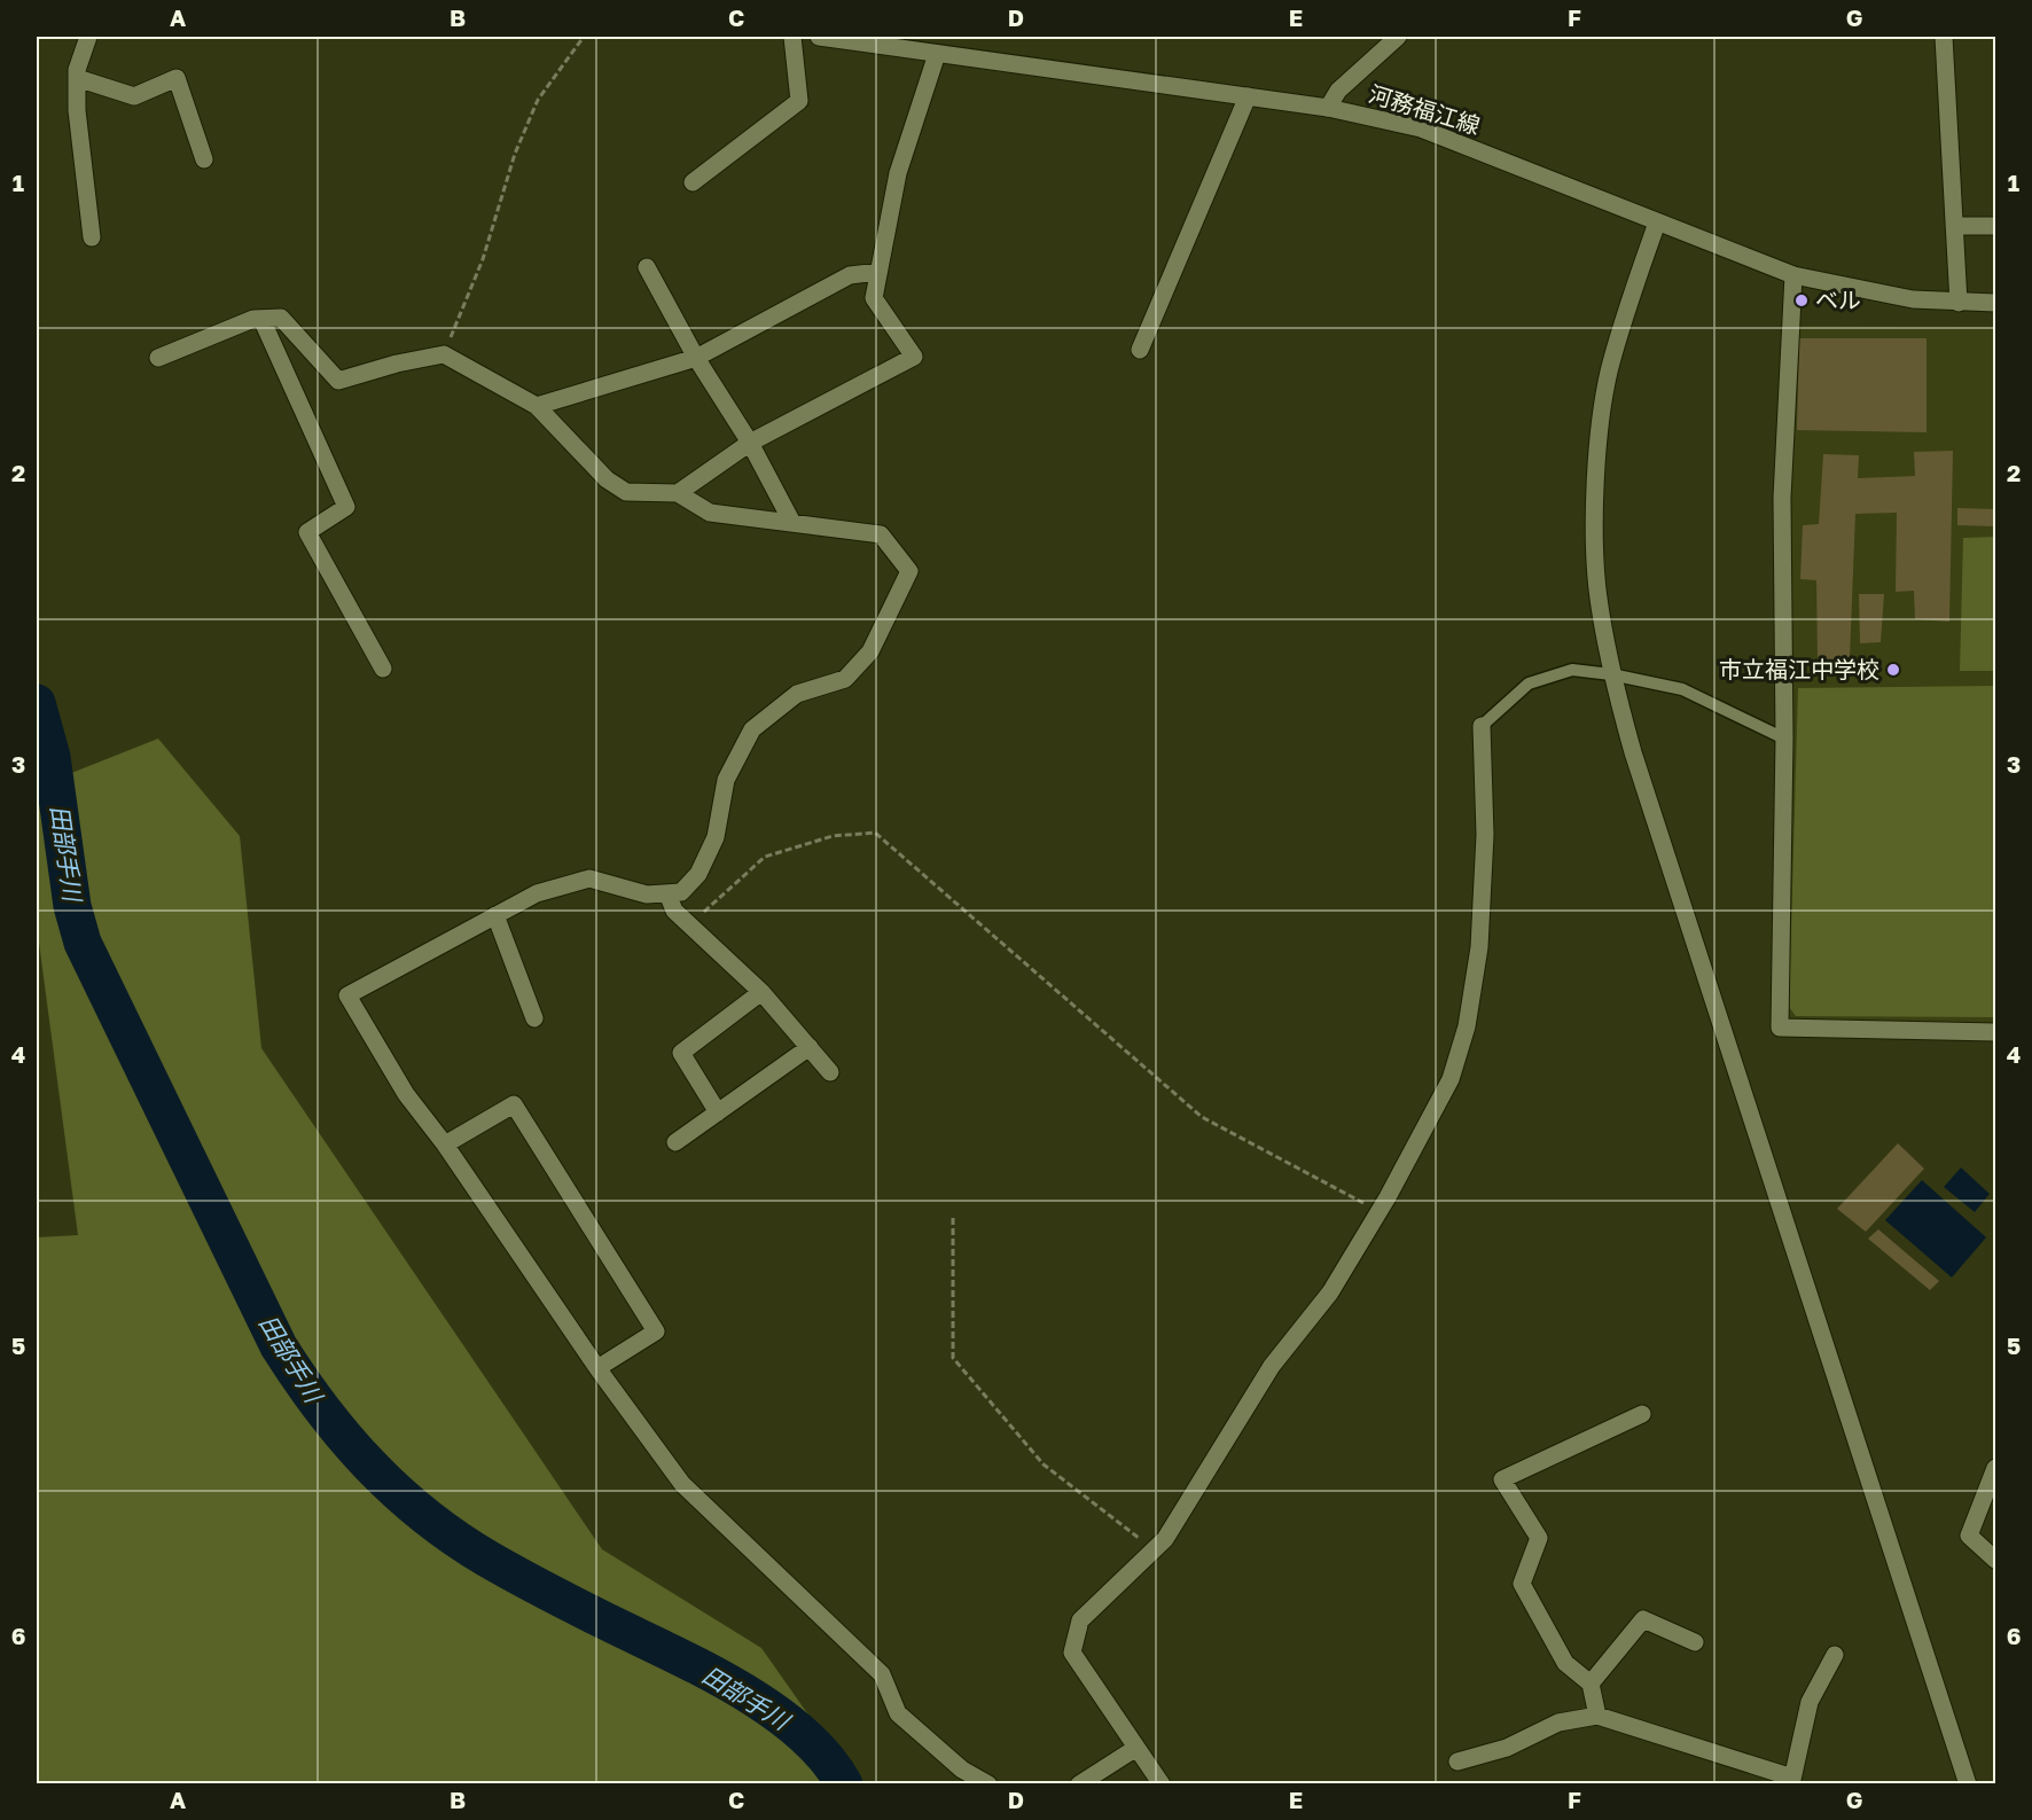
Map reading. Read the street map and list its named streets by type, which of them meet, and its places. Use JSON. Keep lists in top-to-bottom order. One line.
{"streets":{"street":["河務福江線"]},"water":["田部手川"],"places":["ベル","市立福江中学校"],"grid":{"columns":["A","B","C","D","E","F","G"],"rows":["1","2","3","4","5","6"]}}
